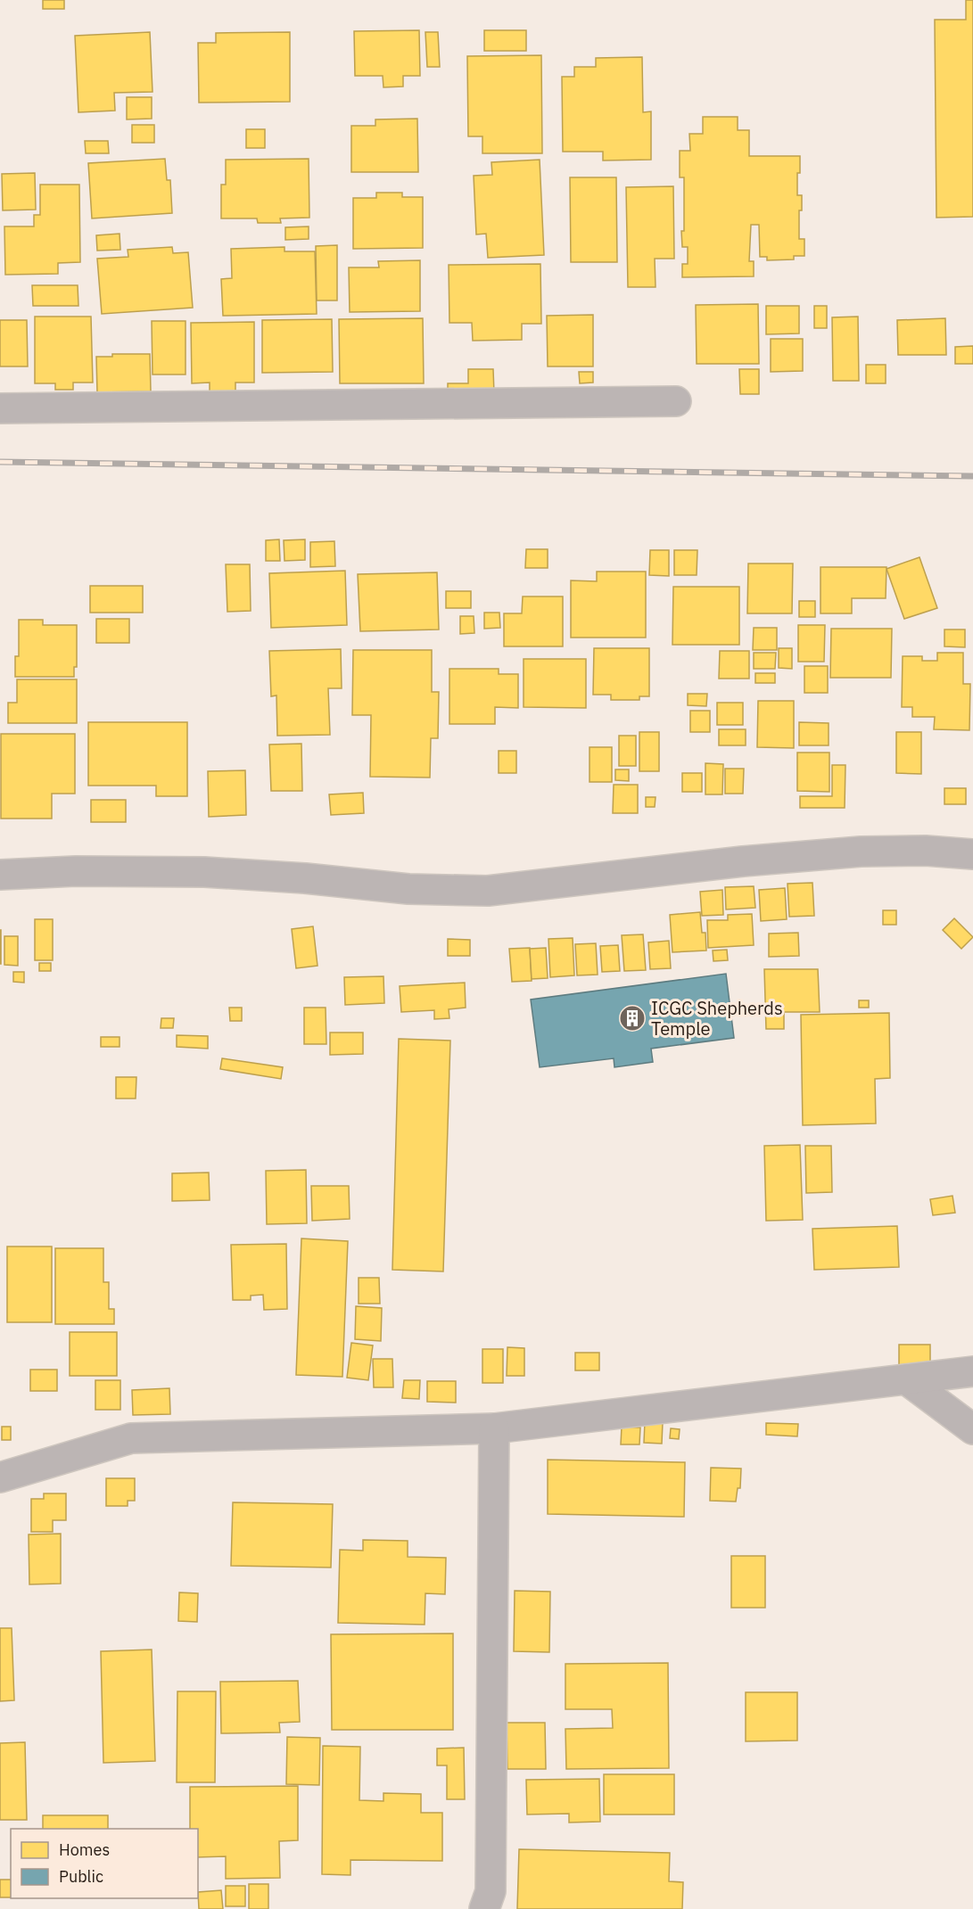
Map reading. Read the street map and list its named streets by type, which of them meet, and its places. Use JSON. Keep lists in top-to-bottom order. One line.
{"places":{"building":["ICGC Shepherds Temple"]},"legend":["Homes","Public"]}
